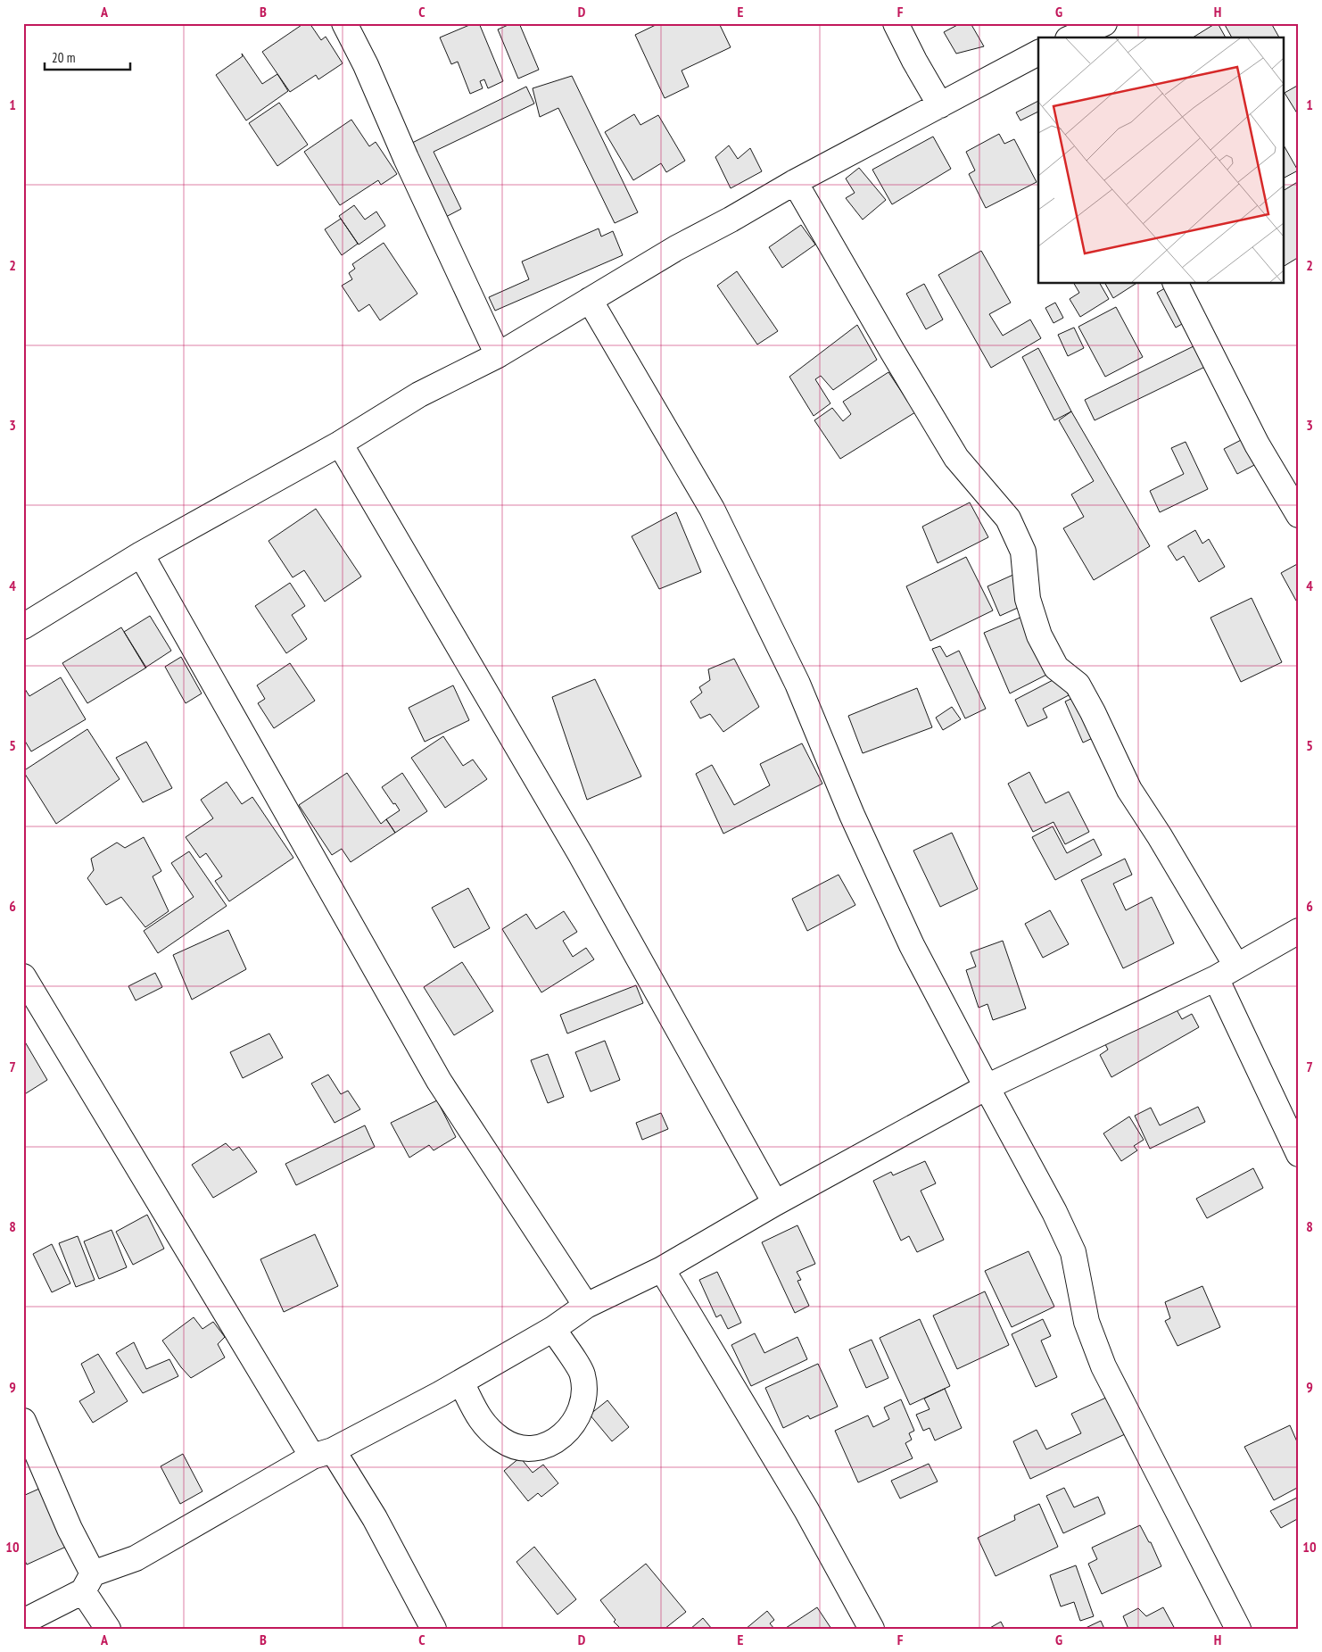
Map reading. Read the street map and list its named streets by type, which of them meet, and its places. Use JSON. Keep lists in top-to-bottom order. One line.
{"scale_bar":"20 m","grid":{"columns":["A","B","C","D","E","F","G","H"],"rows":["1","2","3","4","5","6","7","8","9","10"]}}
